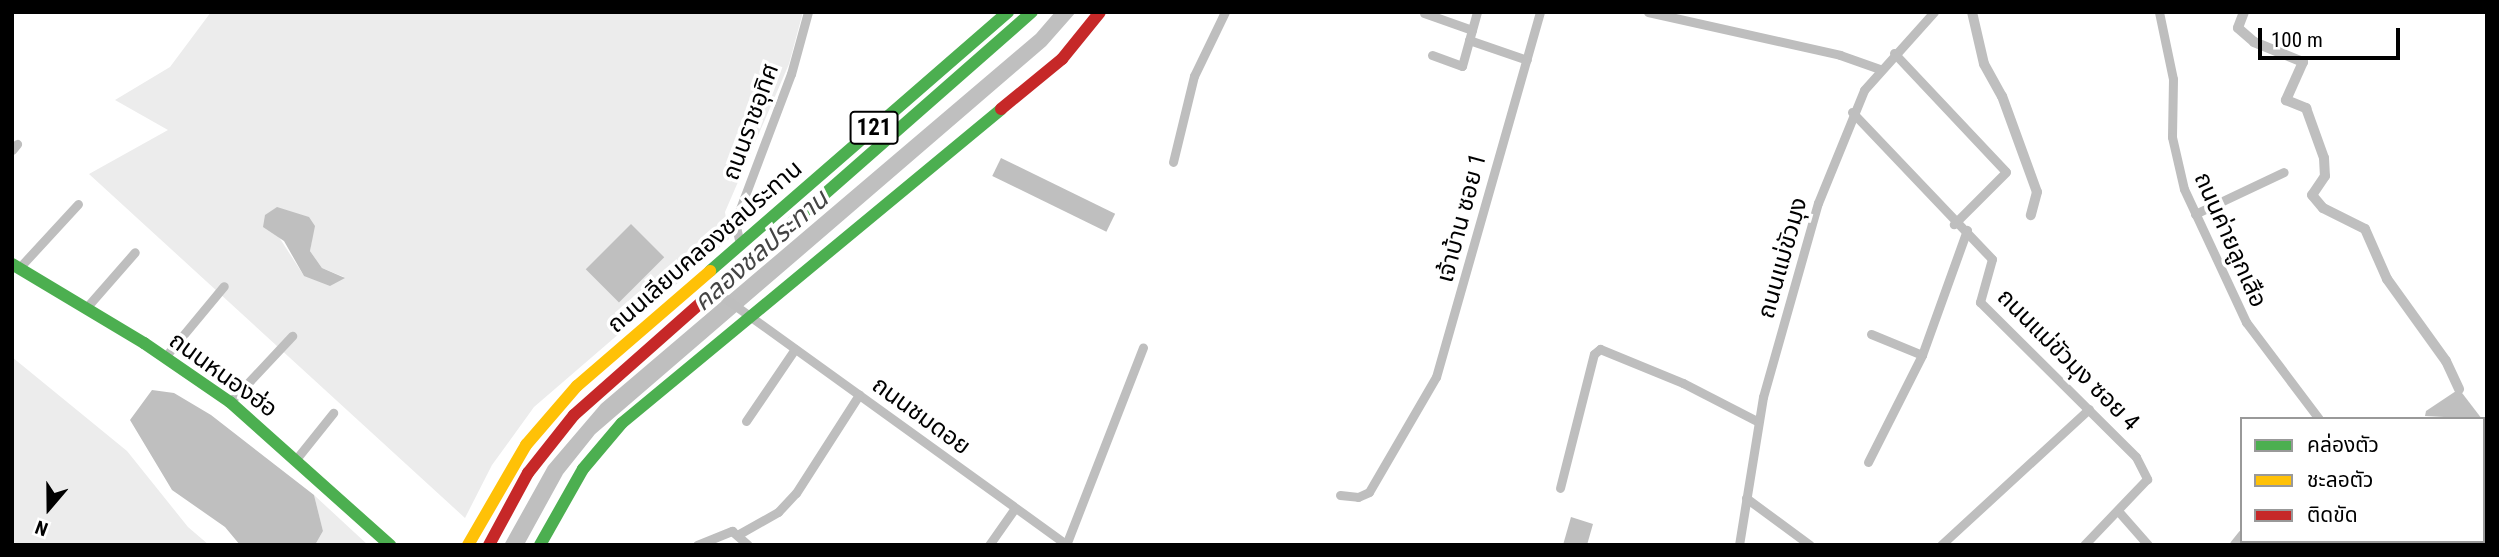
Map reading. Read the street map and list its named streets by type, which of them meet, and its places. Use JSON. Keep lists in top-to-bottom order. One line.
{"streets":{"main road":["121","ถนนเลียบคลองชลประทาน","ถนนหนองฮ่อ"],"street":["ถนนราชอุทิศ","เจ้าบ้าน ซอย 1","ถนนค่ายลูกเสือ","ถนนแม่ขัวมุง","ถนนแม่ขัวมุง ซอย 4","ถนนชมดอย"]},"crossings":[["ถนนราชอุทิศ","ถนนเลียบคลองชลประทาน"],["ถนนเลียบคลองชลประทาน","ถนนชมดอย"],["ถนนแม่ขัวมุง","ถนนแม่ขัวมุง ซอย 4"]],"water":["คลองชลประทาน"],"legend":["คล่องตัว","ชะลอตัว","ติดขัด"],"scale_bar":"100 m","north":"bottom"}
